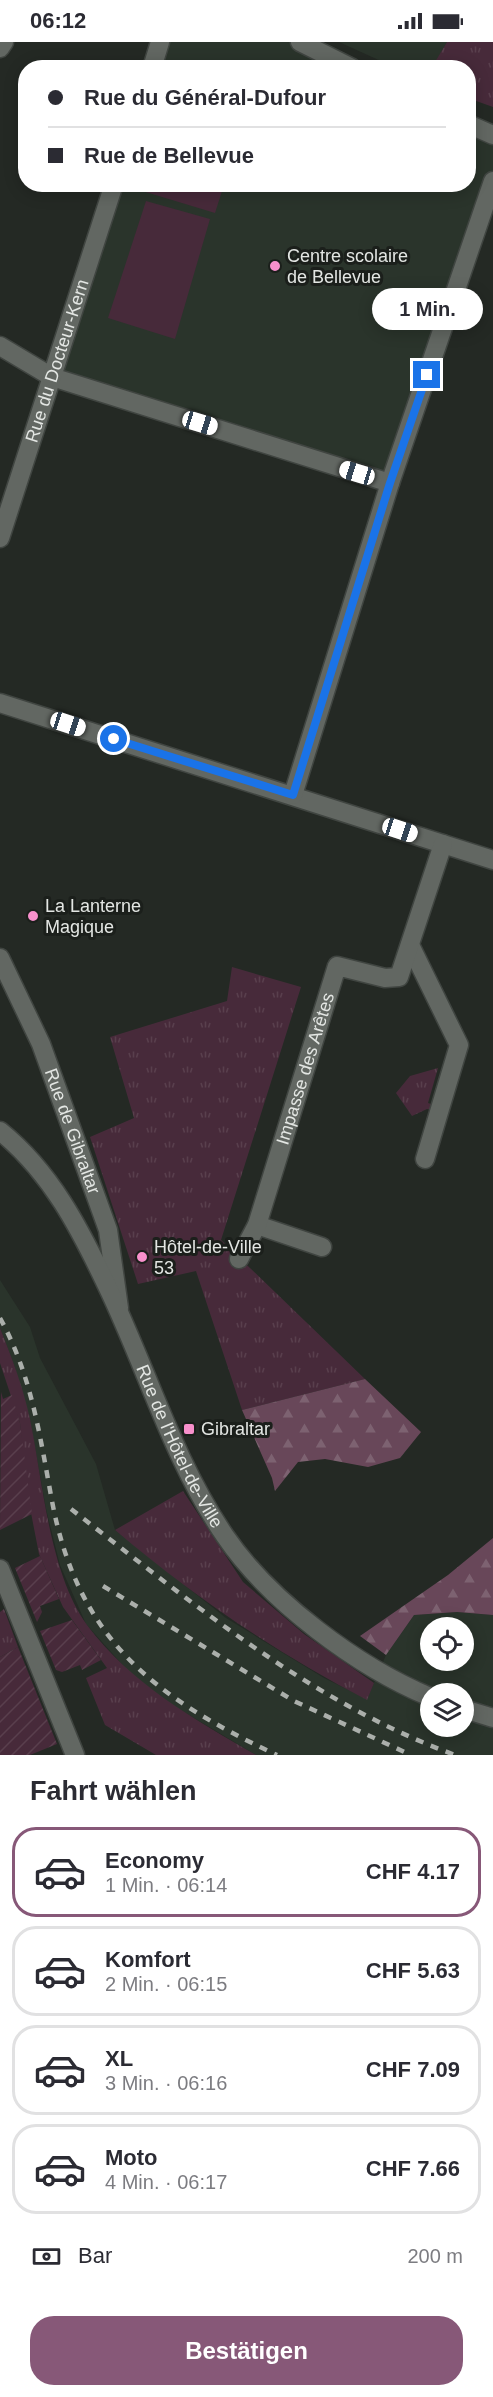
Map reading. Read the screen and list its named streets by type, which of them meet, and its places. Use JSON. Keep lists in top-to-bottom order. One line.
{"streets":{"street":["Rue du Docteur-Kern","Impasse des Arêtes","Rue de Gibraltar","Rue de l'Hôtel-de-Ville"]},"crossings":[["Rue de Gibraltar","Rue de l'Hôtel-de-Ville"]],"places":{"other":["Centre scolaire de Bellevue","La Lanterne Magique","Hôtel-de-Ville 53"],"transit":["Gibraltar"]},"page":{"status":"06:12","banner":["Rue du Général-Dufour","Rue de Bellevue"],"bubble":"1 Min.","heading":"Fahrt wählen","list":[{"name":"Economy","note":"1 Min. · 06:14","value":"CHF 4.17"},{"name":"Komfort","note":"2 Min. · 06:15","value":"CHF 5.63"},{"name":"XL","note":"3 Min. · 06:16","value":"CHF 7.09"},{"name":"Moto","note":"4 Min. · 06:17","value":"CHF 7.66"}],"pay":["Bar","200 m"],"buttons":"Bestätigen"}}
